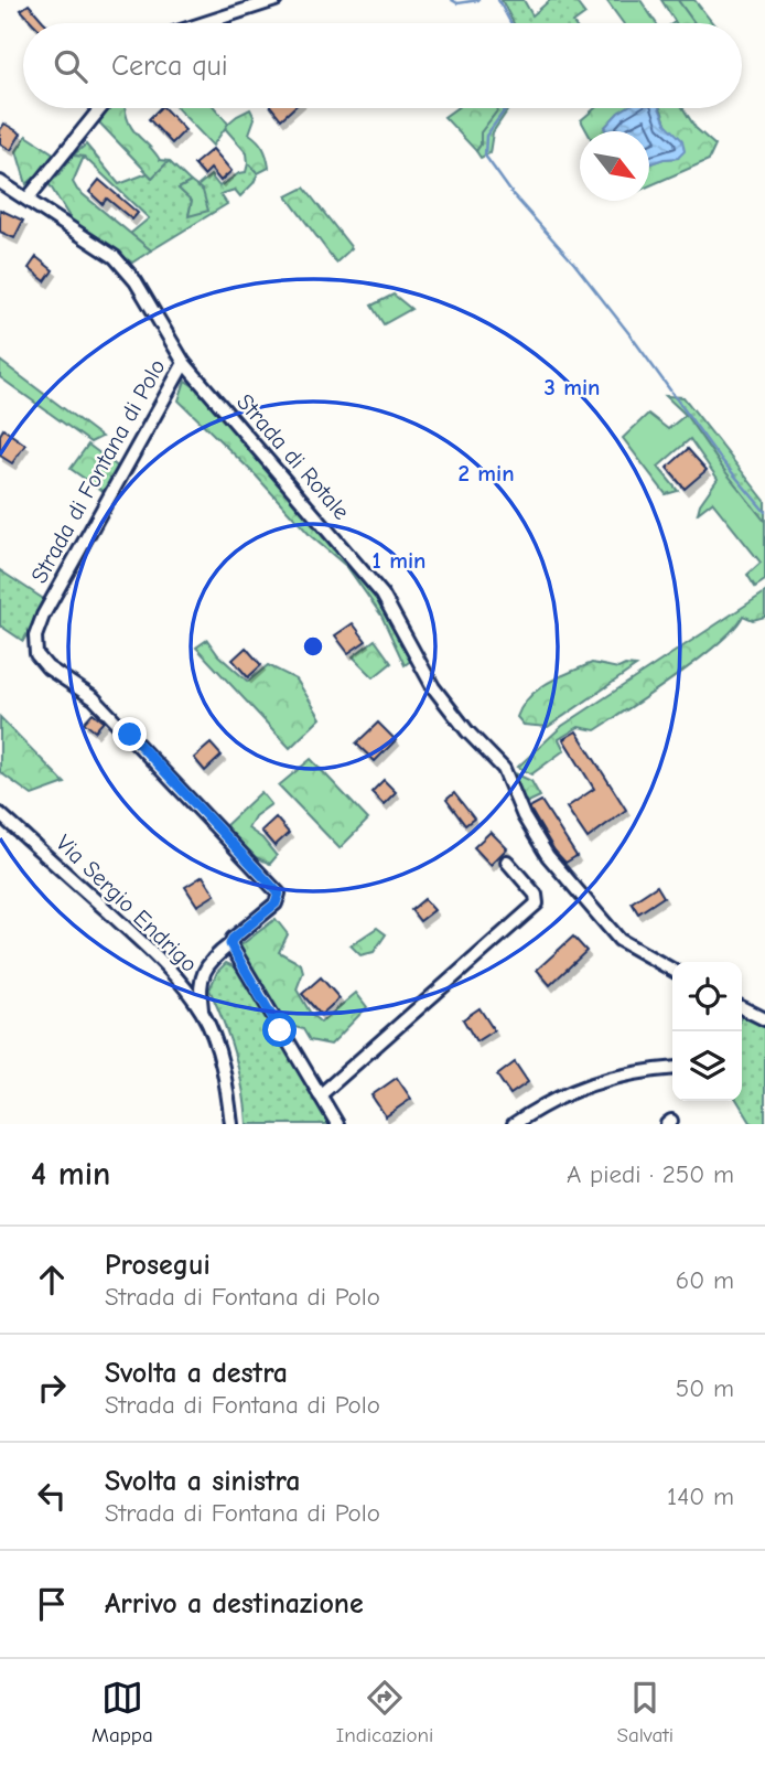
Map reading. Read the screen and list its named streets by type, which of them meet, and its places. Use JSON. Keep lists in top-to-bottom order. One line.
{"streets":{"street":["Strada di Rotale","Strada di Fontana di Polo","Via Sergio Endrigo"]},"crossings":[["Strada di Rotale","Strada di Fontana di Polo"]],"north":"bottom right","page":{"search":"Cerca qui","heading":["4 min","A piedi · 250 m"],"list":[["Prosegui","Strada di Fontana di Polo","60 m"],["Svolta a destra","Strada di Fontana di Polo","50 m"],["Svolta a sinistra","Strada di Fontana di Polo","140 m"],"Arrivo a destinazione"],"nav":["Mappa","Indicazioni","Salvati"]},"rings":["3 min","2 min","1 min"]}
